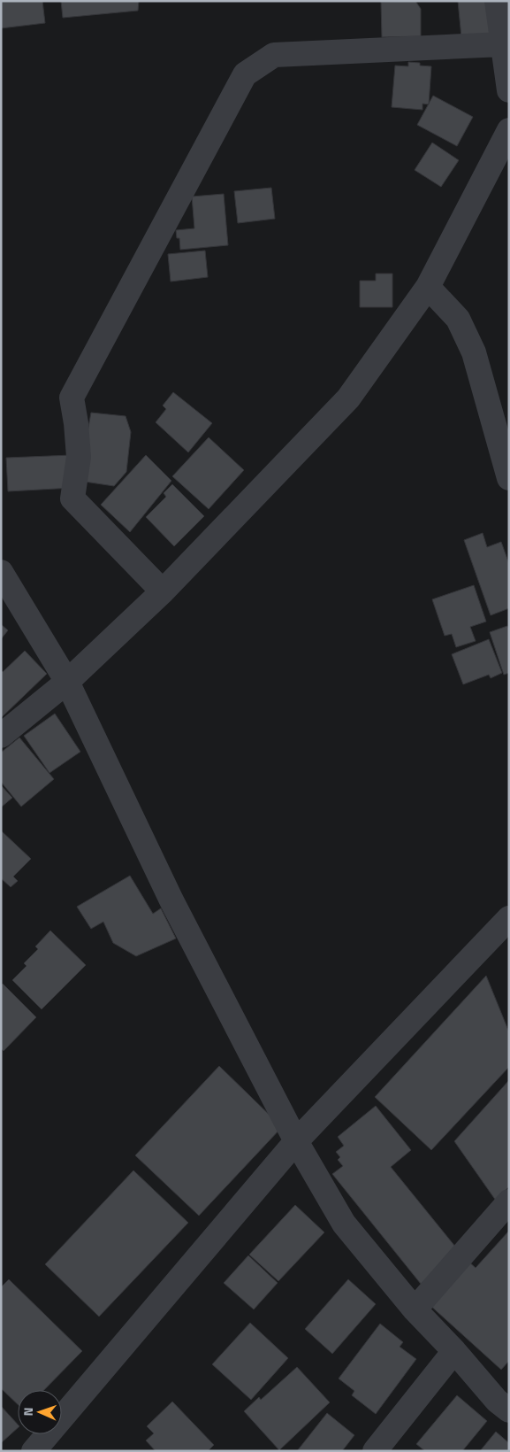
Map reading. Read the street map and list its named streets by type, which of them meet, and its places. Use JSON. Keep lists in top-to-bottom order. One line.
{"north":"left"}
